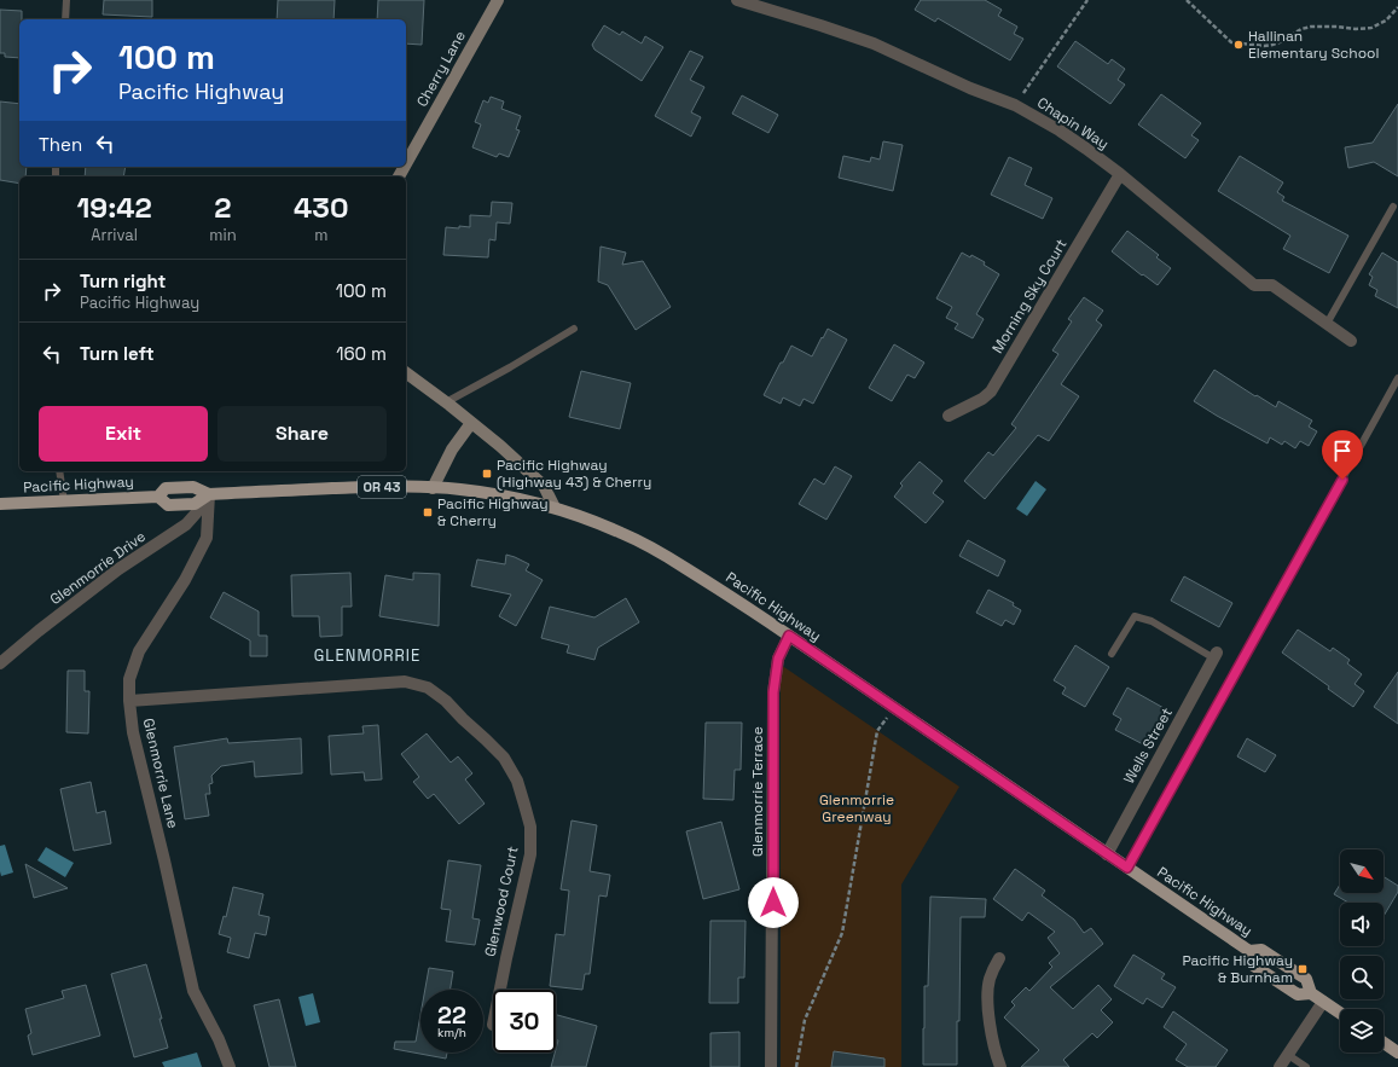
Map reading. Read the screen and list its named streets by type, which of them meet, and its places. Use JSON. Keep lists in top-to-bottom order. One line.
{"streets":{"main road":["Pacific Highway","OR 43"],"street":["Cherry Lane","Chapin Way","Morning Sky Court","Glenmorrie Drive","Wells Street","Glenmorrie Lane","Glenmorrie Terrace","Glenwood Court"]},"crossings":[["Chapin Way","Morning Sky Court"],["Pacific Highway","Glenmorrie Drive"],["Pacific Highway","Wells Street"],["Pacific Highway","Glenmorrie Lane"],["Pacific Highway","Glenmorrie Terrace"],["Glenmorrie Drive","Glenmorrie Lane"],["Glenmorrie Lane","Glenwood Court"]],"districts":["GLENMORRIE"],"parks":["Glenmorrie Greenway"],"places":{"other":["Hallinan Elementary School"],"transit":["Pacific Highway (Highway 43) & Cherry","Pacific Highway & Cherry","Pacific Highway & Burnham"]},"north":"bottom right","page":{"turn":["100 m","Pacific Highway"],"then":"Then","eta":["19:42","Arrival","2","min","430","m"],"list":[{"name":"Turn right","note":"Pacific Highway","value":"100 m"},{"name":"Turn left","value":"160 m"}],"buttons":["Exit","Share"],"speed":"22 km/h","limit":"30"}}
